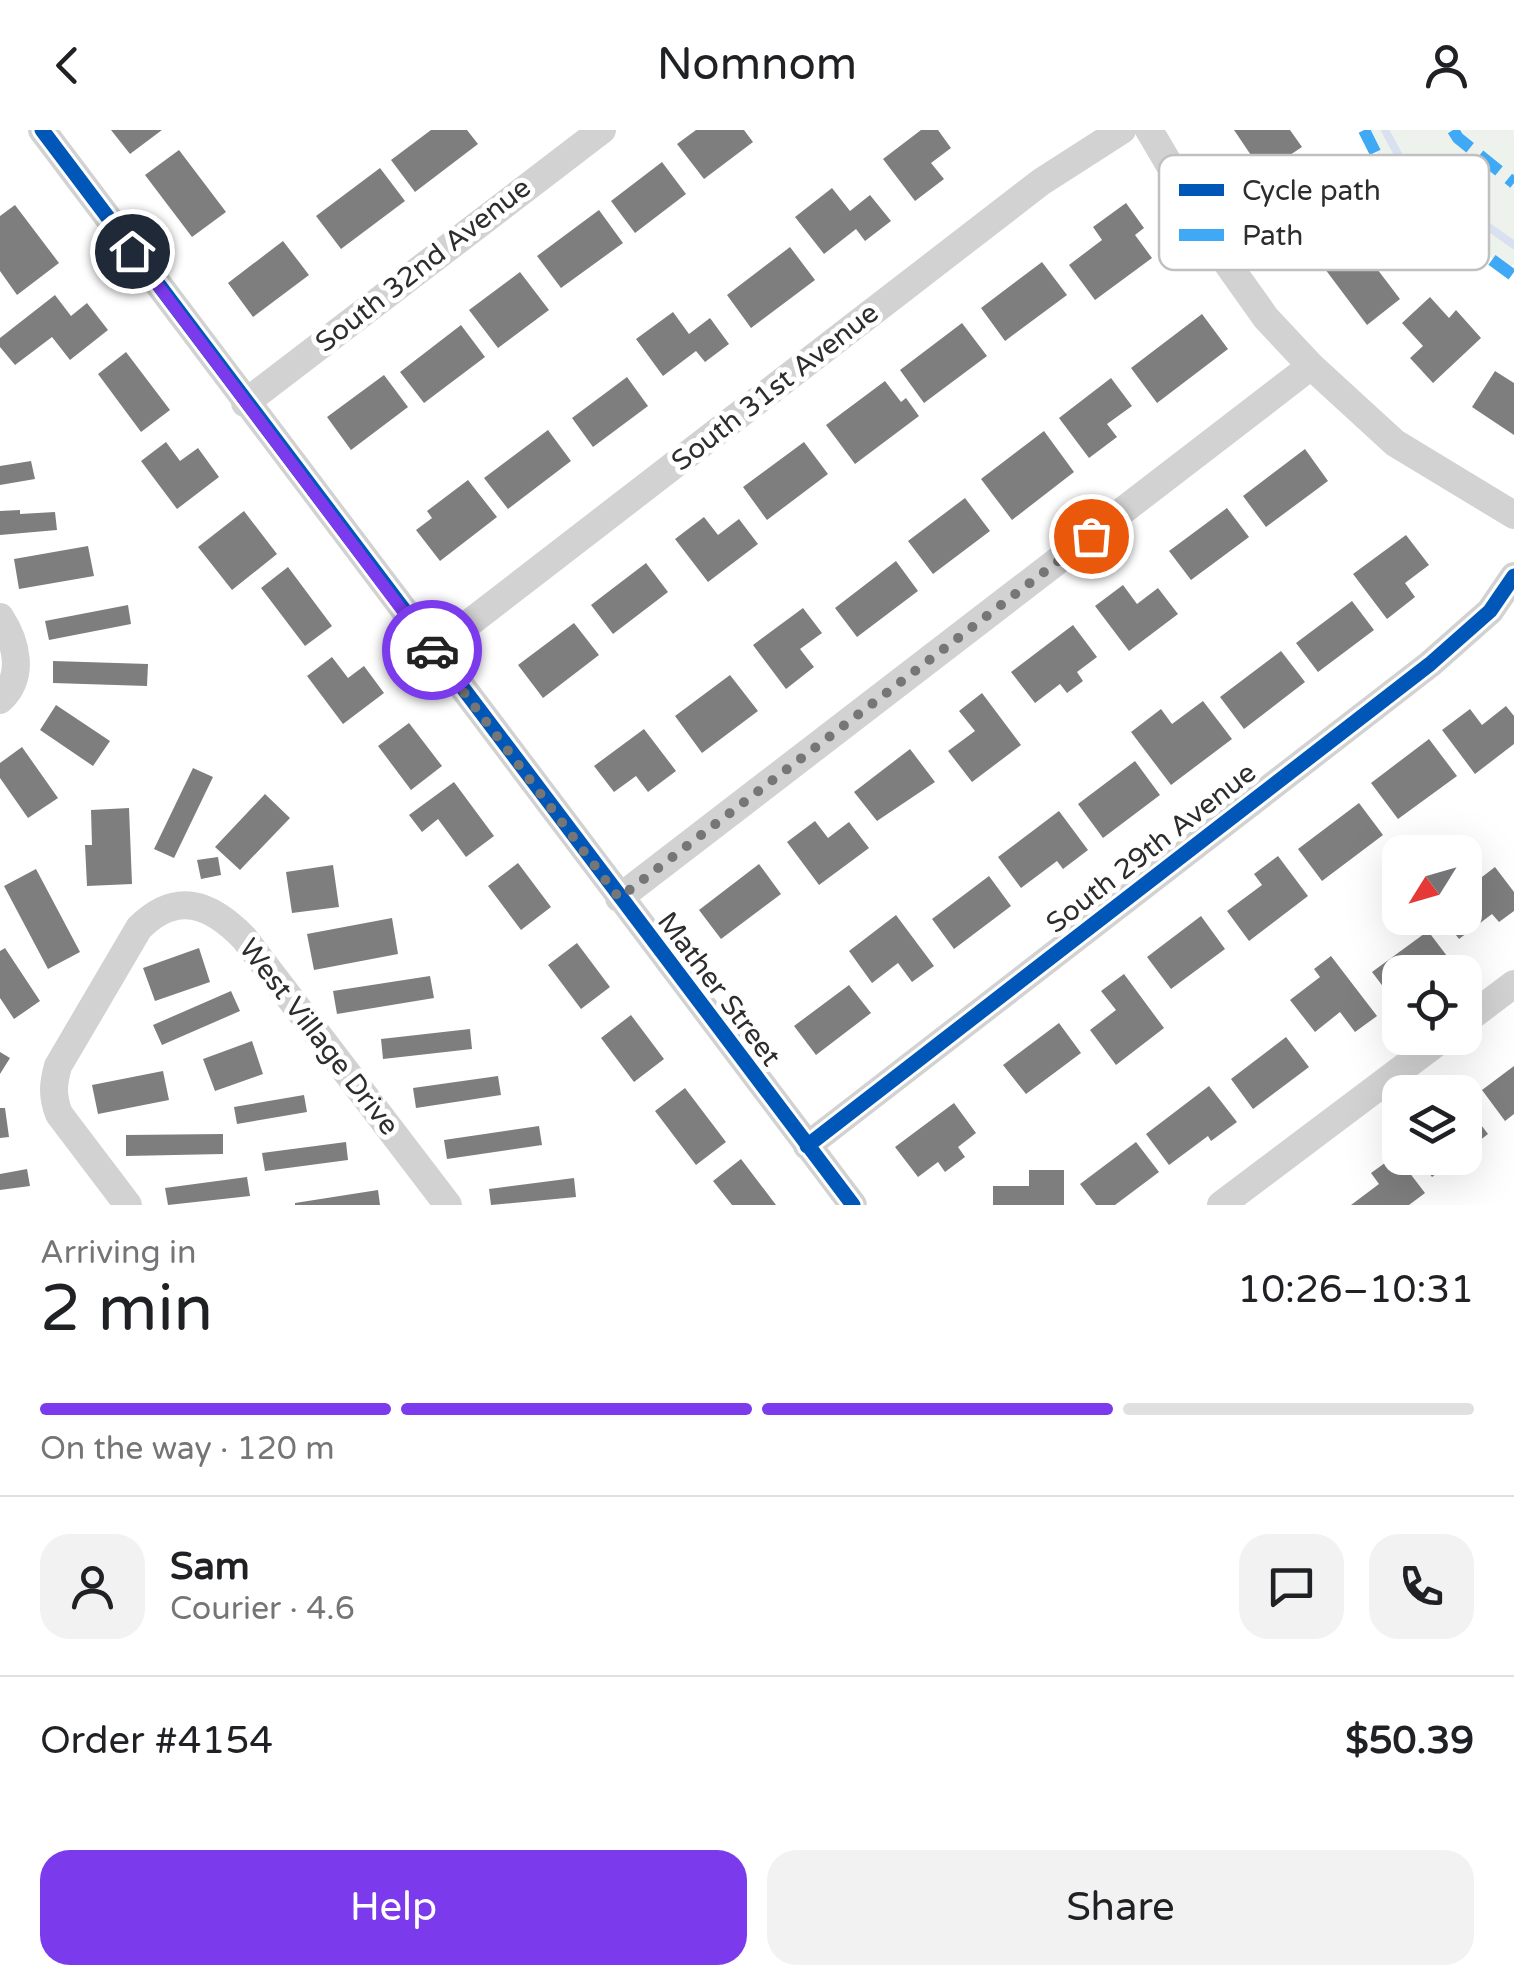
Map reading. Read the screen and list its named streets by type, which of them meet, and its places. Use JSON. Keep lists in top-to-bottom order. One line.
{"streets":{"street":["South 32nd Avenue","South 31st Avenue","South 29th Avenue","Mather Street","West Village Drive"]},"crossings":[["South 32nd Avenue","Mather Street"],["South 31st Avenue","Mather Street"],["South 29th Avenue","Mather Street"]],"legend":["Cycle path","Path"],"north":"bottom left","page":{"header":"Nomnom","heading":["2 min","Arriving in","10:26–10:31"],"panel":["Sam","Courier · 4.6","Order #4154","$50.39"],"bar":"On the way · 120 m","buttons":["Help","Share"]}}
